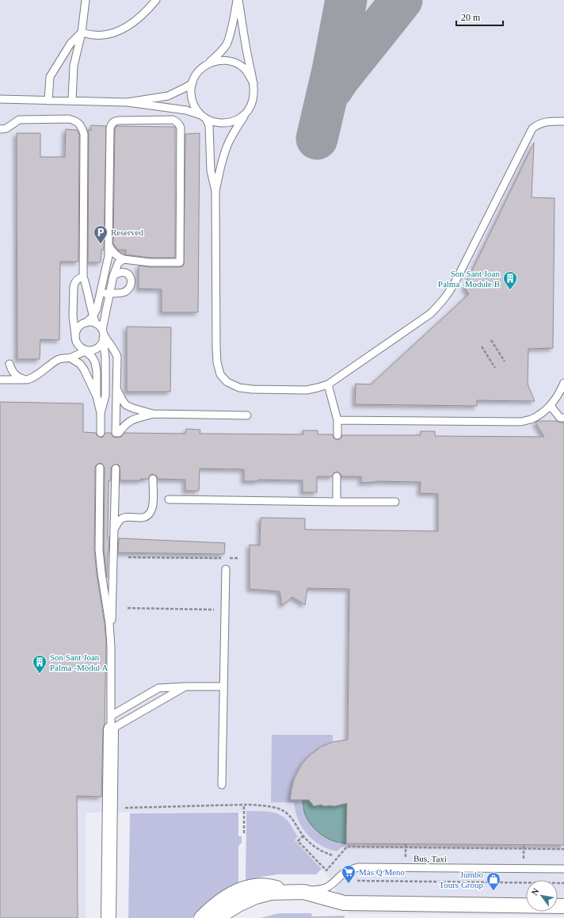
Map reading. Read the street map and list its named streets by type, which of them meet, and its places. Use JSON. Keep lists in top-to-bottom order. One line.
{"streets":{"lane":["Bus, Taxi"]},"places":{"parking":["Reserved"],"building":["Son Sant Joan Palma -Module B","Son Sant Joan Palma -Mòdul A"],"supermarket":["Más Q Meno"],"shop":["Jumbo Tours Group"]},"scale_bar":"20 m","north":"top left"}
